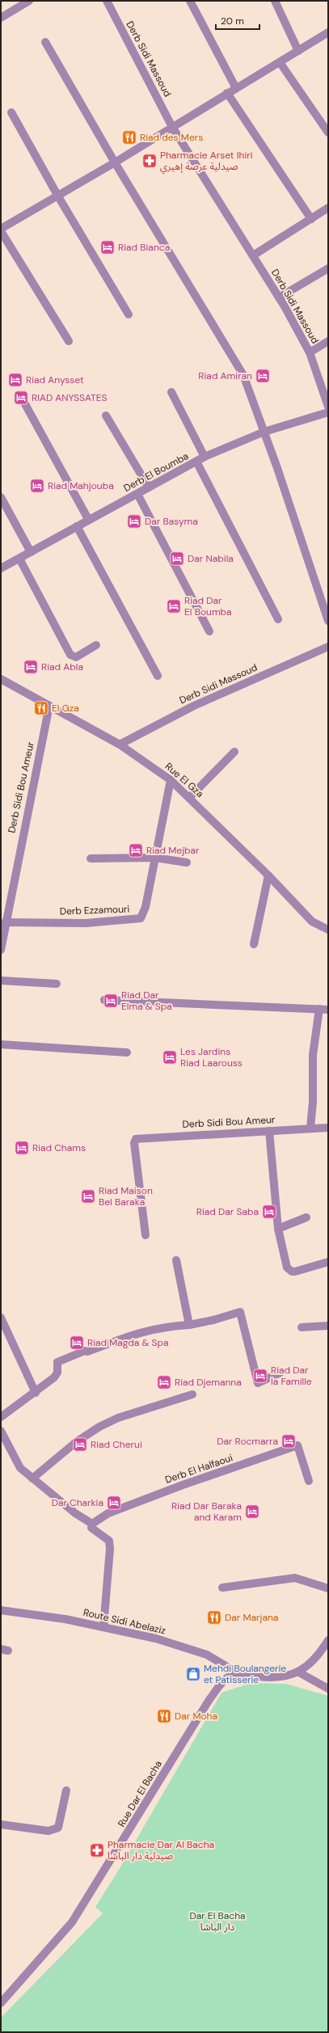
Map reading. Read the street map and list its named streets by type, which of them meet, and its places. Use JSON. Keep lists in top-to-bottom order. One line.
{"streets":{"street":["Derb Sidi Massoud","Derb El Boumba","Rue El Gza","Derb Sidi Bou Ameur","Derb Ezzamouri","Derb El Halfaoui","Route Sidi Abelaziz","Rue Dar El Bacha"]},"crossings":[["Derb Sidi Massoud","Rue El Gza"],["Rue El Gza","Derb Sidi Bou Ameur"],["Rue El Gza","Derb Ezzamouri"],["Derb Sidi Bou Ameur","Derb Ezzamouri"],["Route Sidi Abelaziz","Rue Dar El Bacha"]],"parks":["Dar El Bacha دار الباشا"],"places":{"restaurant":["Riad des Mers","El Gza","Dar Marjana","Dar Moha"],"pharmacy":["Pharmacie Arset Ihiri صيدلية عرصة إهيري","Pharmacie Dar Al Bacha صيدلية دار الباشا"],"hotel":["Riad Bianca","Riad Amiran","Riad Anysset","RIAD ANYSSATES","Riad Mahjouba","Dar Basyma","Dar Nabila","Riad Dar El Boumba","Riad Abla","Riad Mejbar","Riad Dar Elma & Spa","Les Jardins Riad Laarouss","Riad Chams","Riad Maison Bel Baraka","Riad Dar Saba","Riad Magda & Spa","Riad Dar la Famille","Riad Djemanna","Dar Rocmarra","Riad Cherui","Dar Charkia","Riad Dar Baraka and Karam"],"shop":["Mehdi Boulangerie et Patisserie"]},"scale_bar":"20 m"}
